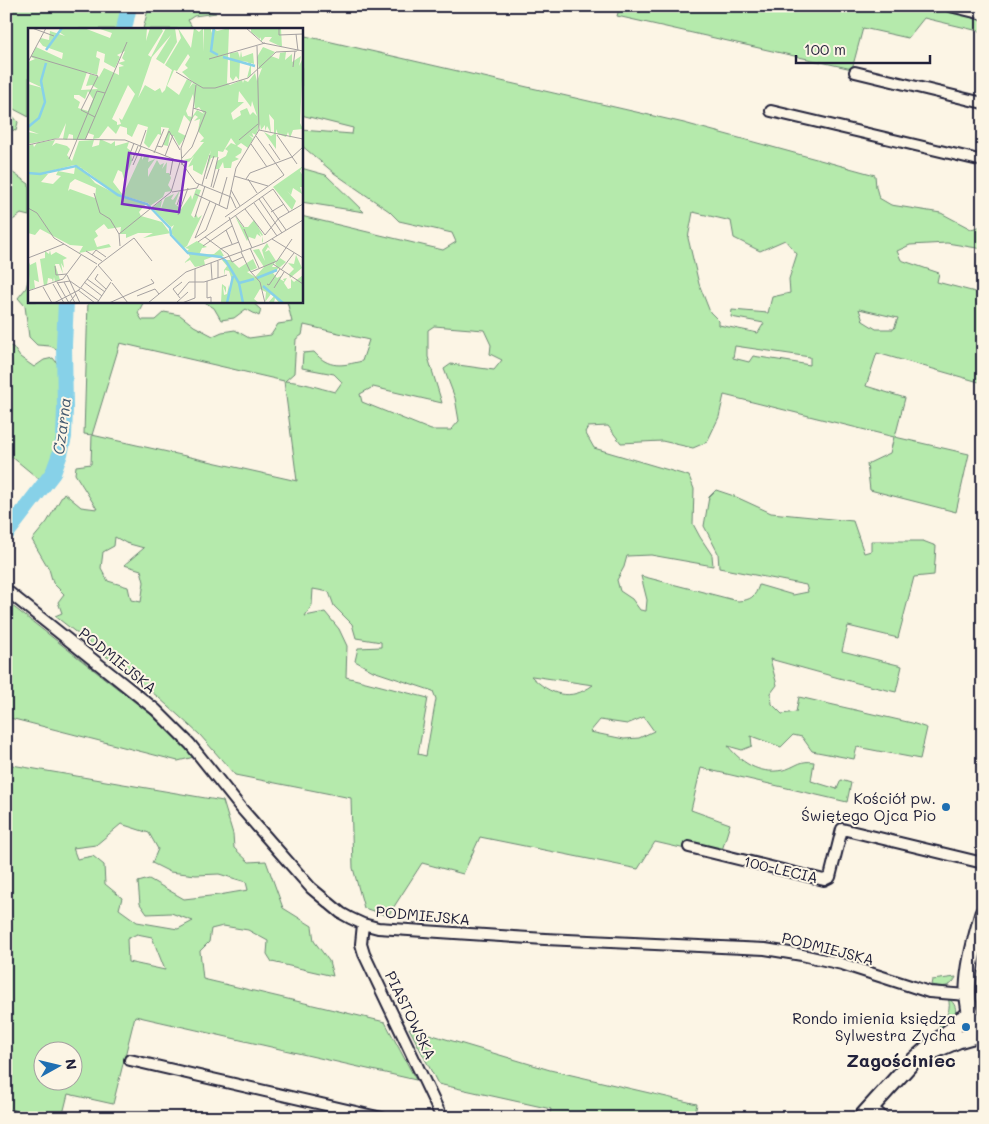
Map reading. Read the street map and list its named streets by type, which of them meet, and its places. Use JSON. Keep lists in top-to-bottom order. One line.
{"streets":{"street":["PODMIEJSKA","100-LECIA","PIASTOWSKA"]},"crossings":[["PODMIEJSKA","PIASTOWSKA"]],"districts":["Zagościniec"],"water":["Czarna"],"places":["Kościół pw. Świętego Ojca Pio","Rondo imienia księdza Sylwestra Zycha"],"scale_bar":"100 m","north":"right"}
